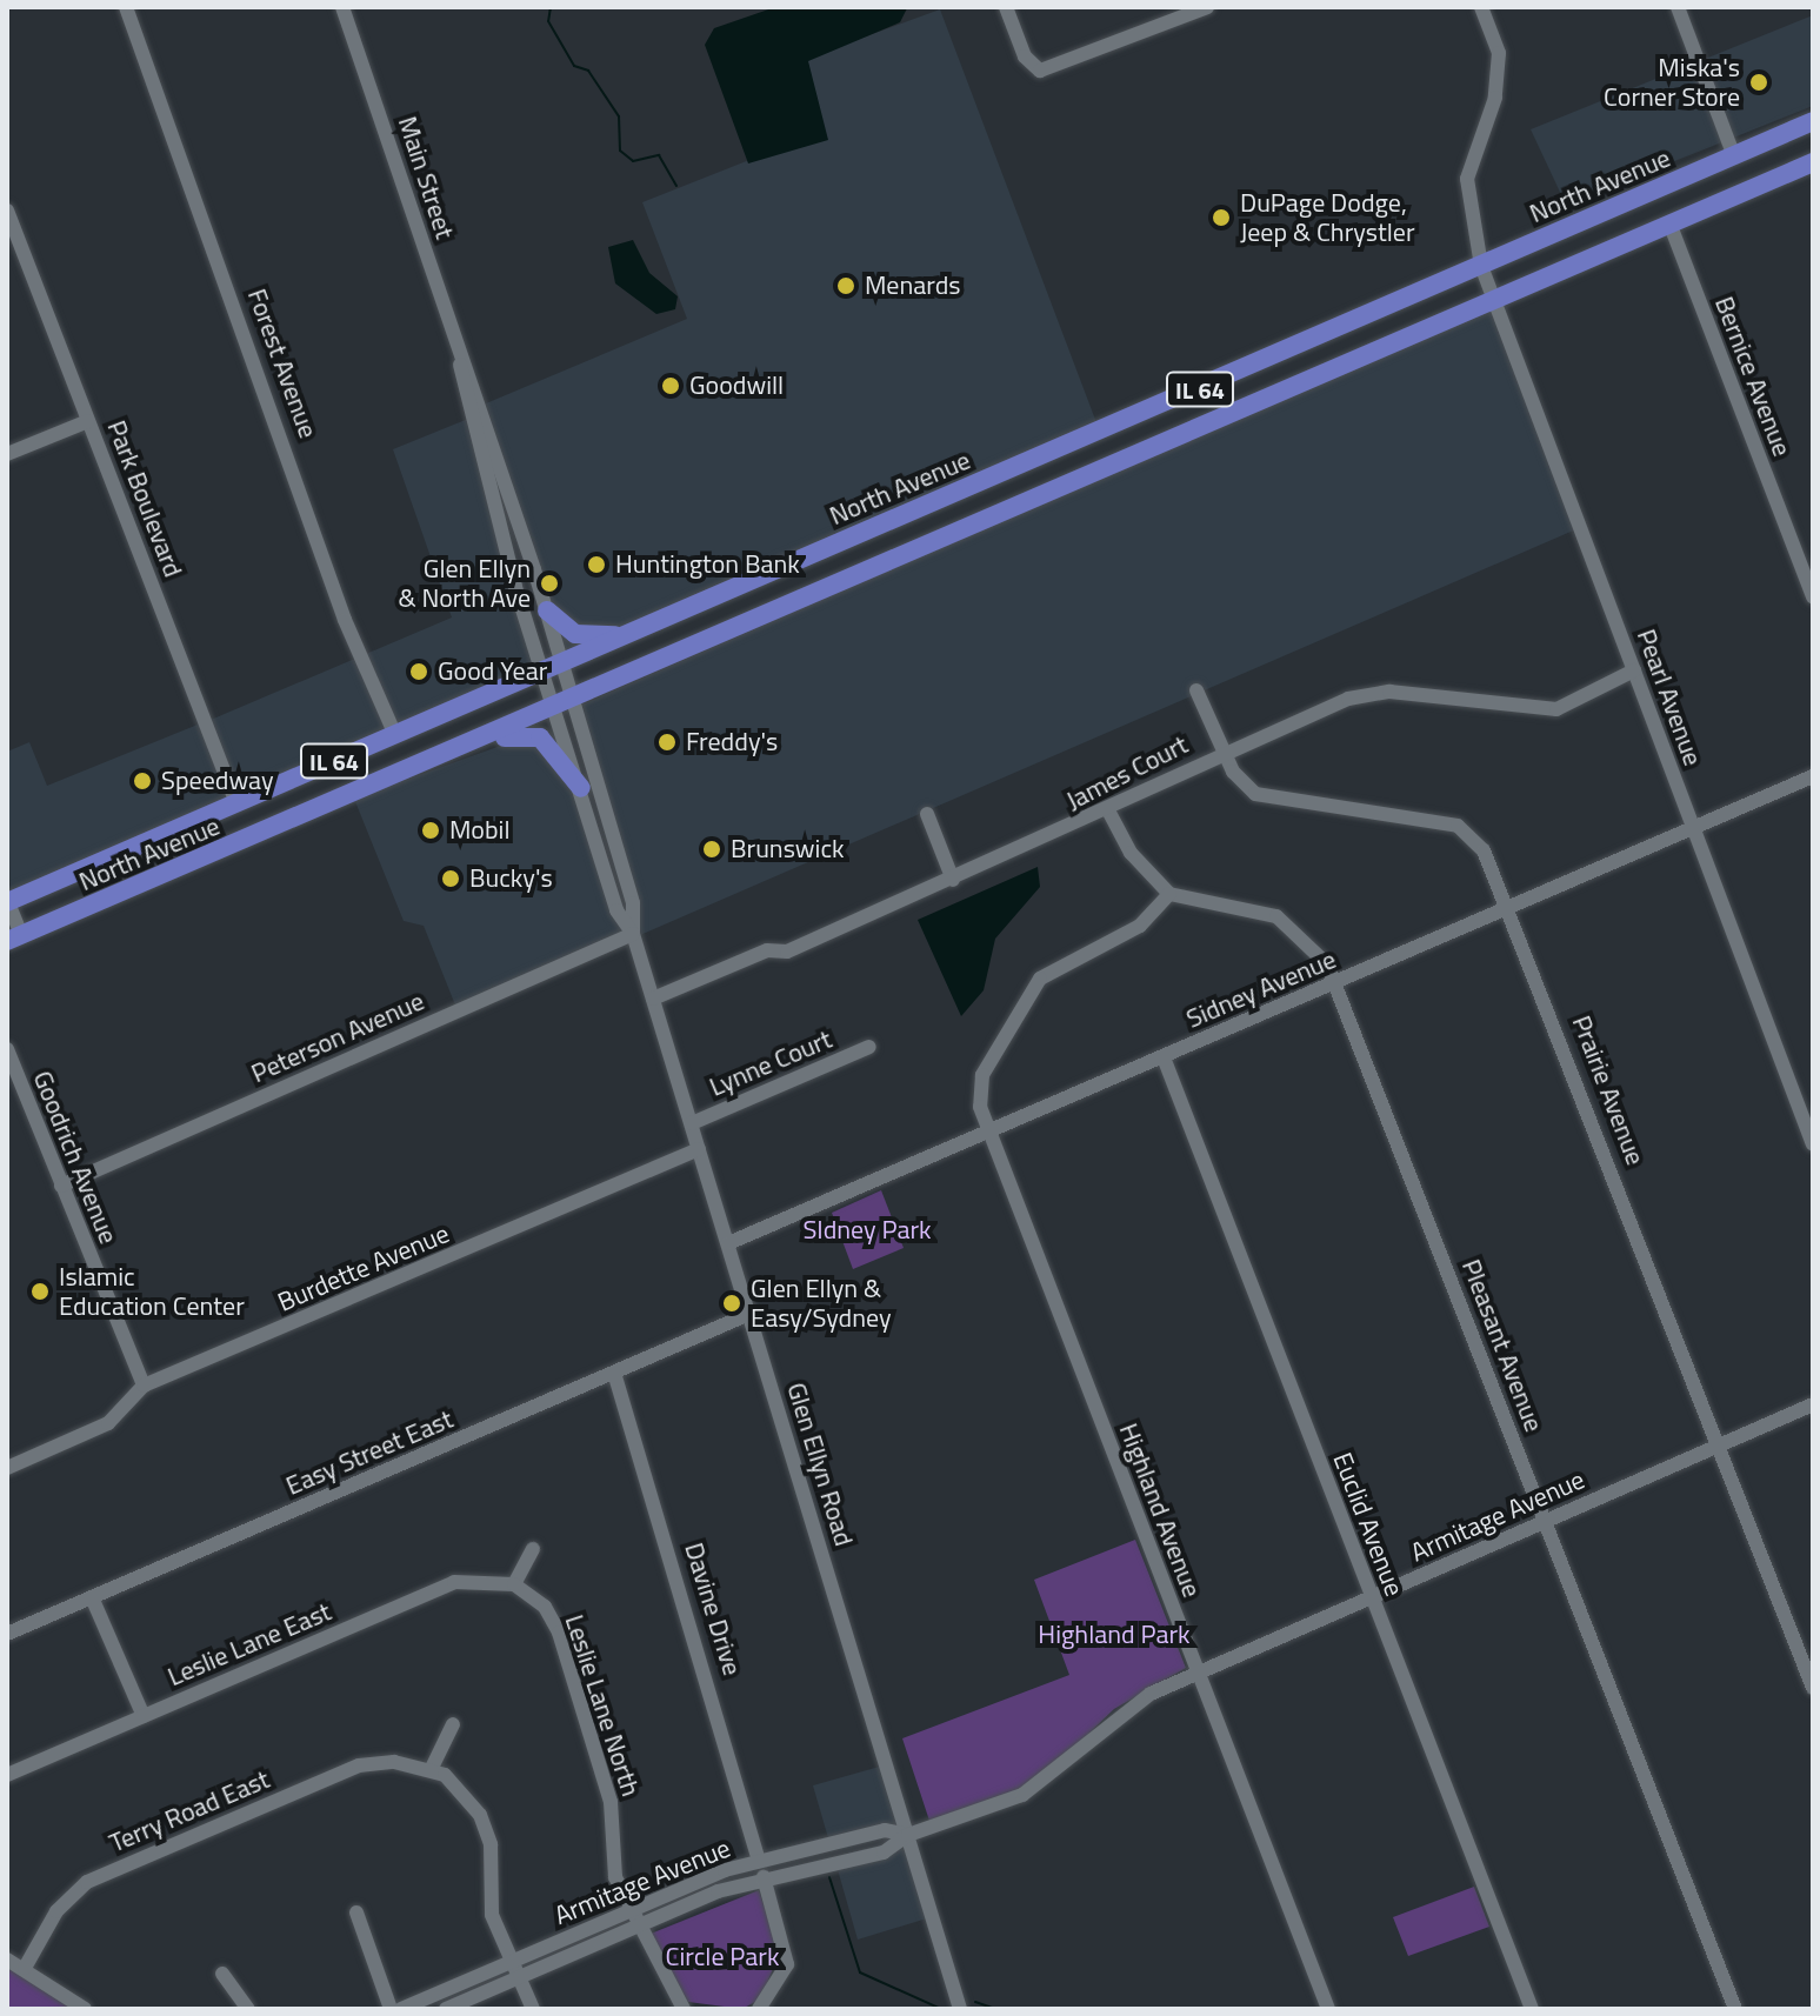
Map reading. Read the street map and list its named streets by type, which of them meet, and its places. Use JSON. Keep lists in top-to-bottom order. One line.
{"streets":{"main road":["North Avenue","IL 64"],"street":["Main Street","Forest Avenue","Bernice Avenue","Park Boulevard","Pearl Avenue","James Court","Sidney Avenue","Peterson Avenue","Lynne Court","Prairie Avenue","Goodrich Avenue","Burdette Avenue","Pleasant Avenue","Easy Street East","Glen Ellyn Road","Highland Avenue","Armitage Avenue","Euclid Avenue","Davine Drive","Leslie Lane East","Leslie Lane North","Terry Road East"]},"crossings":[["Main Street","North Avenue"],["Main Street","Glen Ellyn Road"],["North Avenue","Forest Avenue"],["North Avenue","Bernice Avenue"],["North Avenue","Park Boulevard"],["North Avenue","Pearl Avenue"],["North Avenue","Glen Ellyn Road"],["Pearl Avenue","James Court"],["Pearl Avenue","Sidney Avenue"],["James Court","Prairie Avenue"],["James Court","Glen Ellyn Road"],["Sidney Avenue","Prairie Avenue"],["Sidney Avenue","Pleasant Avenue"],["Sidney Avenue","Glen Ellyn Road"],["Sidney Avenue","Highland Avenue"],["Sidney Avenue","Euclid Avenue"],["Peterson Avenue","Goodrich Avenue"],["Peterson Avenue","Glen Ellyn Road"],["Lynne Court","Glen Ellyn Road"],["Prairie Avenue","Armitage Avenue"],["Goodrich Avenue","Burdette Avenue"],["Burdette Avenue","Glen Ellyn Road"],["Pleasant Avenue","Highland Avenue"],["Pleasant Avenue","Armitage Avenue"],["Easy Street East","Glen Ellyn Road"],["Easy Street East","Davine Drive"],["Glen Ellyn Road","Armitage Avenue"],["Highland Avenue","Armitage Avenue"],["Armitage Avenue","Euclid Avenue"],["Armitage Avenue","Davine Drive"],["Armitage Avenue","Leslie Lane North"],["Leslie Lane East","Leslie Lane North"]],"parks":["SIdney Park","Highland Park","Circle Park"],"places":["Miska's Corner Store","DuPage Dodge, Jeep & Chrystler","Menards","Goodwill","Huntington Bank","Glen Ellyn & North Ave","Good Year","Freddy's","Speedway","Mobil","Brunswick","Bucky's","Islamic Education Center","Glen Ellyn & Easy/Sydney"]}
